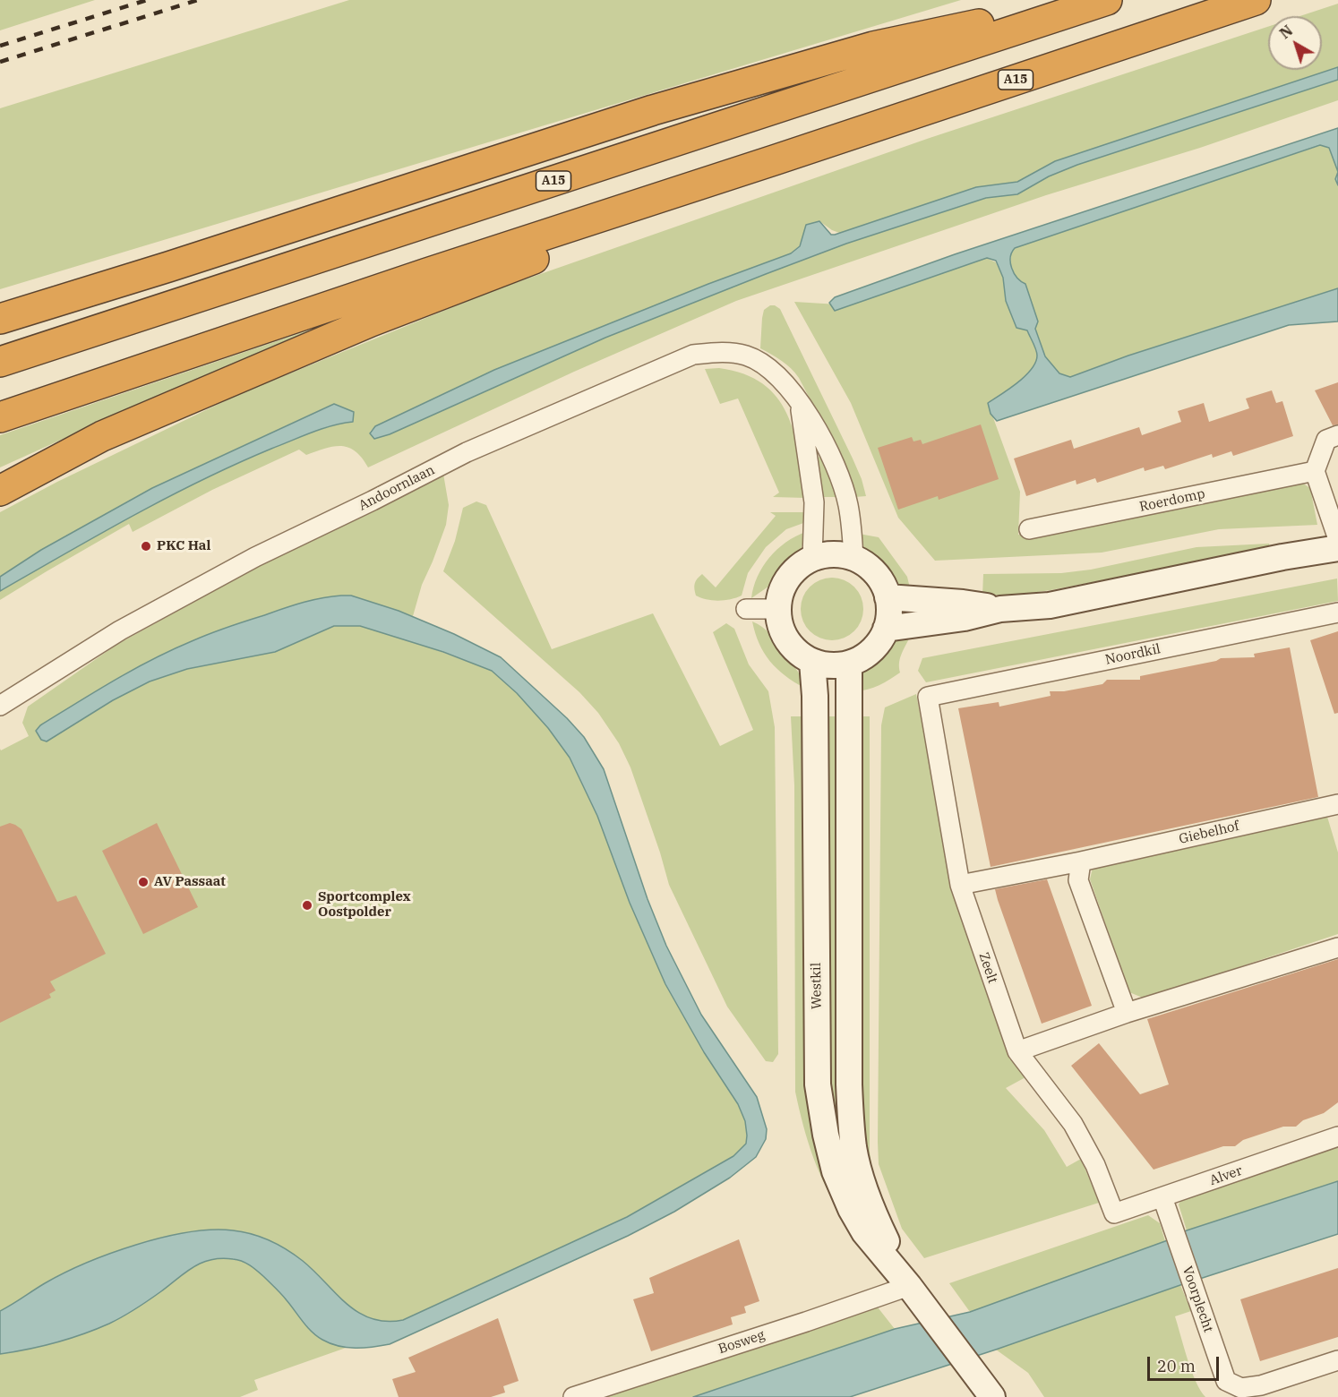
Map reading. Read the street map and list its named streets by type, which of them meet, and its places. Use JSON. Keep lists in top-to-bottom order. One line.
{"streets":{"highway":["A15"],"street":["Andoornlaan","Roerdomp","Noordkil","Giebelhof","Zeelt","Westkil","Alver","Voorplecht","Bosweg"]},"crossings":[["Andoornlaan","Westkil"],["Noordkil","Zeelt"],["Giebelhof","Zeelt"],["Zeelt","Alver"],["Westkil","Bosweg"],["Alver","Voorplecht"]],"places":["PKC Hal","AV Passaat","Sportcomplex Oostpolder"],"scale_bar":"20 m","north":"top left"}
